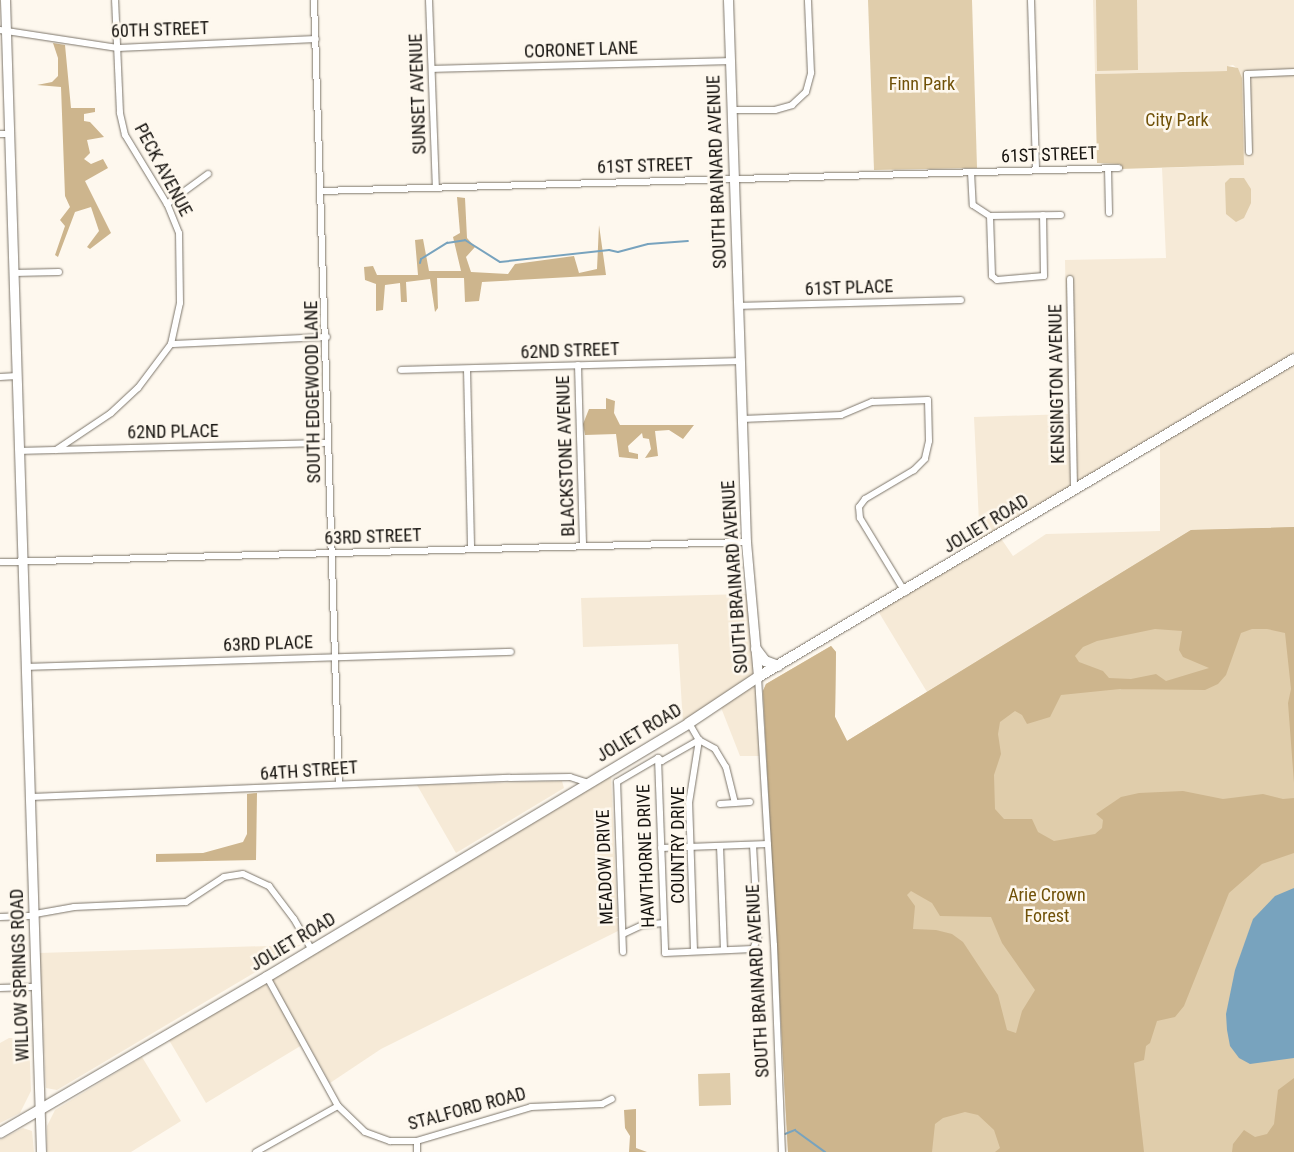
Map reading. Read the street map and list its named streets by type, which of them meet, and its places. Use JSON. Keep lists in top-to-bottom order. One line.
{"streets":{"main road":["JOLIET ROAD"],"street":["60TH STREET","CORONET LANE","SUNSET AVENUE","61ST STREET","PECK AVENUE","SOUTH BRAINARD AVENUE","61ST PLACE","62ND STREET","KENSINGTON AVENUE","SOUTH EDGEWOOD LANE","62ND PLACE","BLACKSTONE AVENUE","63RD STREET","63RD PLACE","64TH STREET","COUNTRY DRIVE","HAWTHORNE DRIVE","MEADOW DRIVE","WILLOW SPRINGS ROAD","STALFORD ROAD"]},"crossings":[["60TH STREET","PECK AVENUE"],["60TH STREET","SOUTH EDGEWOOD LANE"],["60TH STREET","WILLOW SPRINGS ROAD"],["CORONET LANE","SUNSET AVENUE"],["CORONET LANE","SOUTH BRAINARD AVENUE"],["SUNSET AVENUE","61ST STREET"],["61ST STREET","SOUTH BRAINARD AVENUE"],["61ST STREET","SOUTH EDGEWOOD LANE"],["PECK AVENUE","62ND PLACE"],["SOUTH BRAINARD AVENUE","61ST PLACE"],["SOUTH BRAINARD AVENUE","62ND STREET"],["SOUTH BRAINARD AVENUE","JOLIET ROAD"],["SOUTH BRAINARD AVENUE","63RD STREET"],["62ND STREET","BLACKSTONE AVENUE"],["KENSINGTON AVENUE","JOLIET ROAD"],["SOUTH EDGEWOOD LANE","62ND PLACE"],["SOUTH EDGEWOOD LANE","63RD STREET"],["SOUTH EDGEWOOD LANE","63RD PLACE"],["SOUTH EDGEWOOD LANE","64TH STREET"],["62ND PLACE","WILLOW SPRINGS ROAD"],["BLACKSTONE AVENUE","63RD STREET"],["JOLIET ROAD","64TH STREET"],["JOLIET ROAD","WILLOW SPRINGS ROAD"],["JOLIET ROAD","STALFORD ROAD"],["63RD STREET","WILLOW SPRINGS ROAD"],["63RD PLACE","WILLOW SPRINGS ROAD"],["64TH STREET","WILLOW SPRINGS ROAD"],["COUNTRY DRIVE","HAWTHORNE DRIVE"],["HAWTHORNE DRIVE","MEADOW DRIVE"]],"parks":["Finn Park","City Park","Arie Crown Forest"]}
